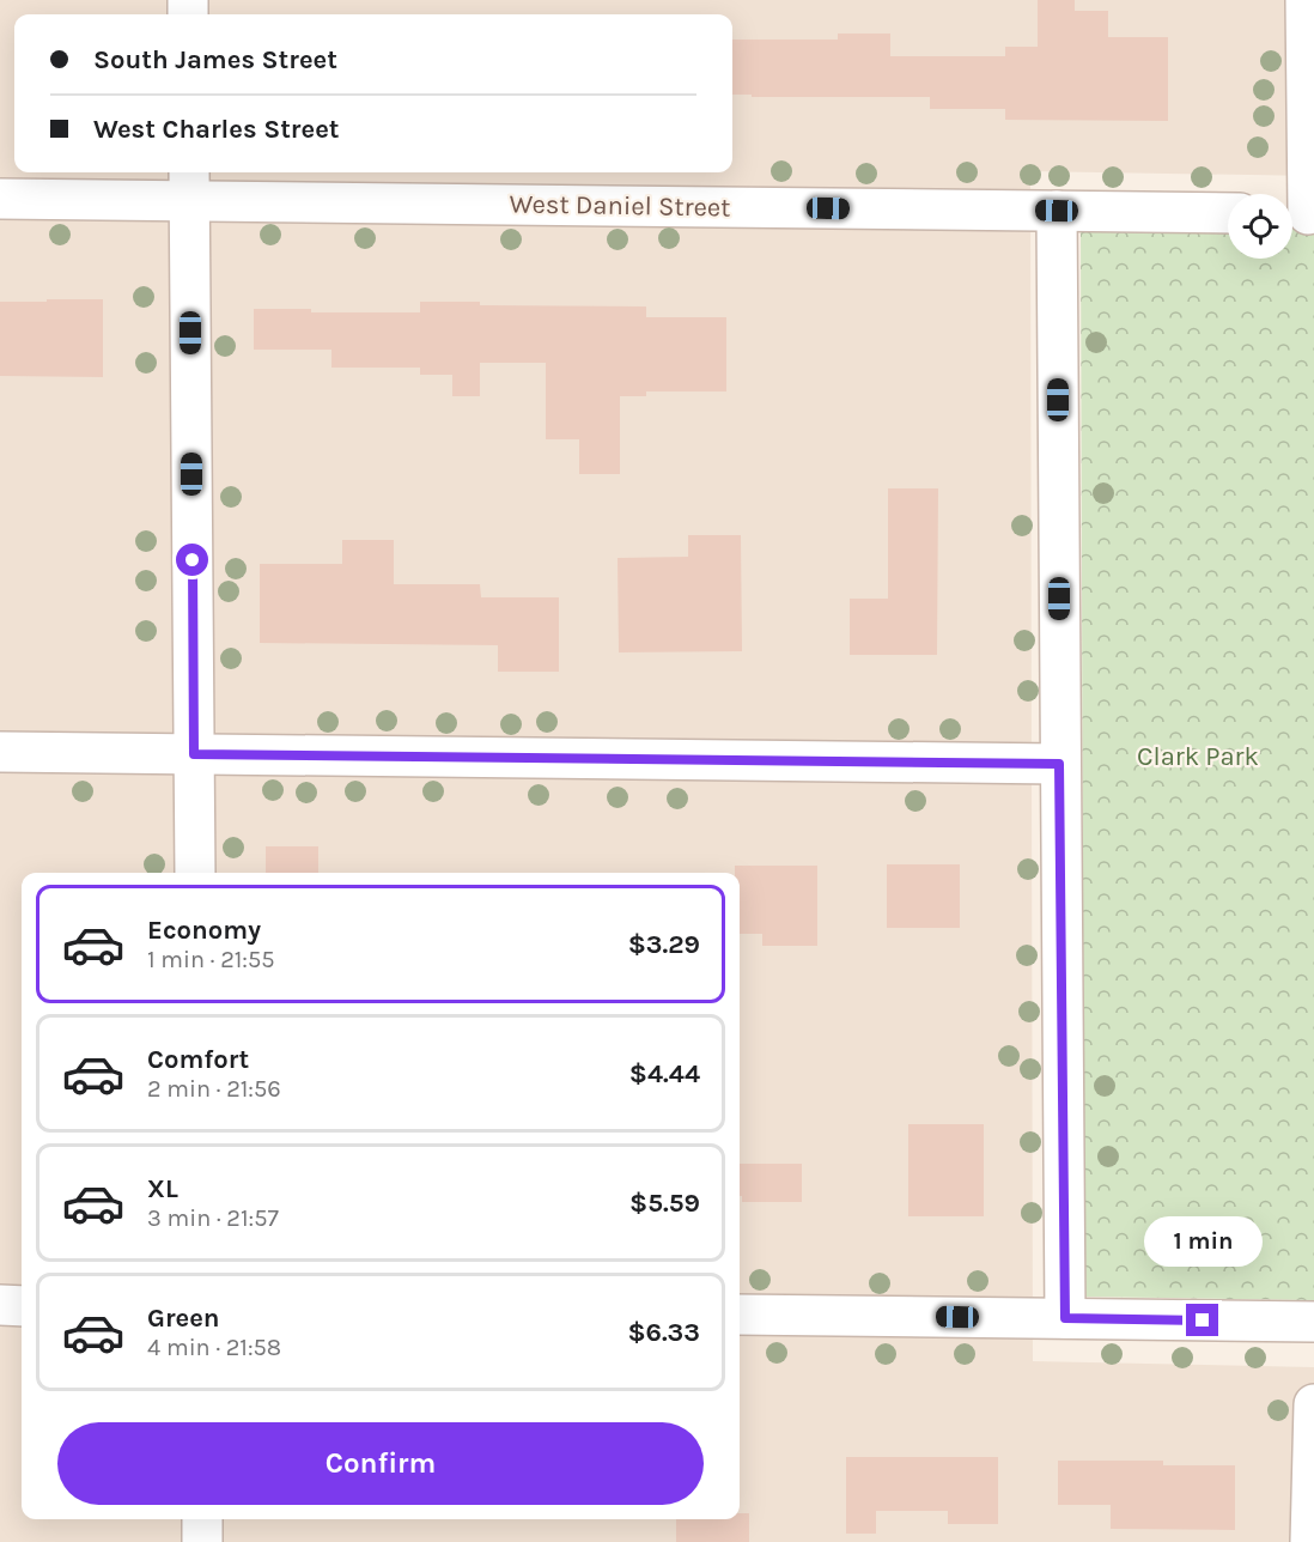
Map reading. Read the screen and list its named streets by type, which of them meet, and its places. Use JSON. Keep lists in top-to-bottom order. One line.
{"streets":{"street":["West Daniel Street"]},"parks":["Clark Park"],"page":{"banner":["South James Street","West Charles Street"],"list":[{"name":"Economy","note":"1 min · 21:55","value":"$3.29"},{"name":"Comfort","note":"2 min · 21:56","value":"$4.44"},{"name":"XL","note":"3 min · 21:57","value":"$5.59"},{"name":"Green","note":"4 min · 21:58","value":"$6.33"}],"bubble":"1 min","buttons":"Confirm"}}
